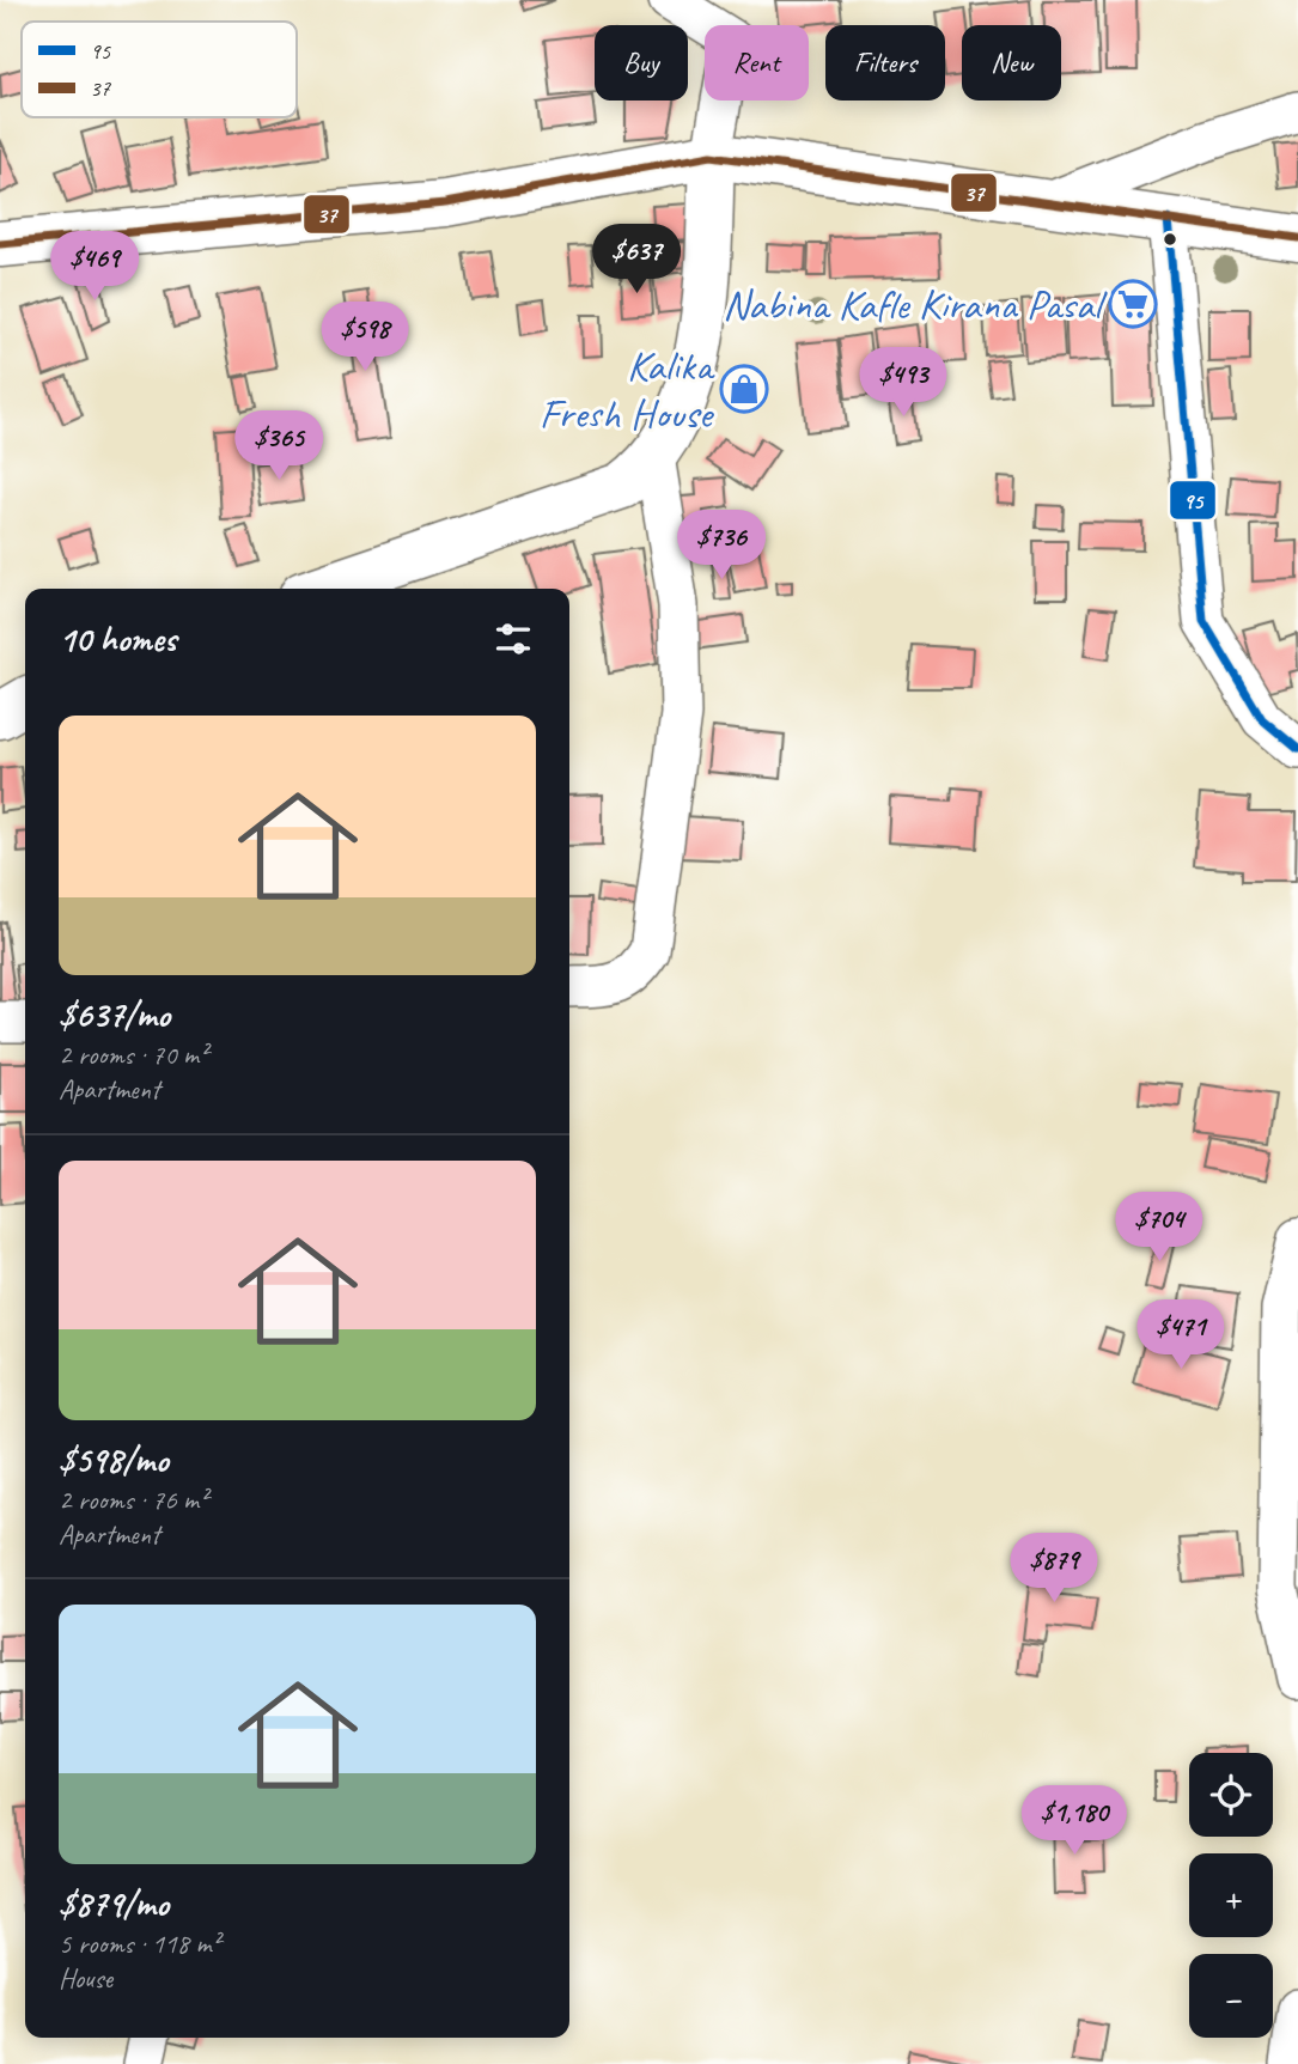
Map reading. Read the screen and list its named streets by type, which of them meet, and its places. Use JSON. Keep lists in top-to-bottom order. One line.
{"places":{"supermarket":["Nabina Kafle Kirana Pasal"],"shop":["Kalika Fresh House"]},"lines":["transit line 37","transit line 95"],"legend":["95","37"],"page":{"chip":["Buy","Rent","Filters","New"],"price":["$637","$469","$598","$493","$365","$736","$704","$471","$879","$1,180"],"heading":"10 homes","list":[{"name":"$637/mo","note":"2 rooms · 70 m² · Apartment"},{"name":"$598/mo","note":"2 rooms · 76 m² · Apartment"},{"name":"$879/mo","note":"5 rooms · 118 m² · House"}],"map_buttons":["+","−"]}}
